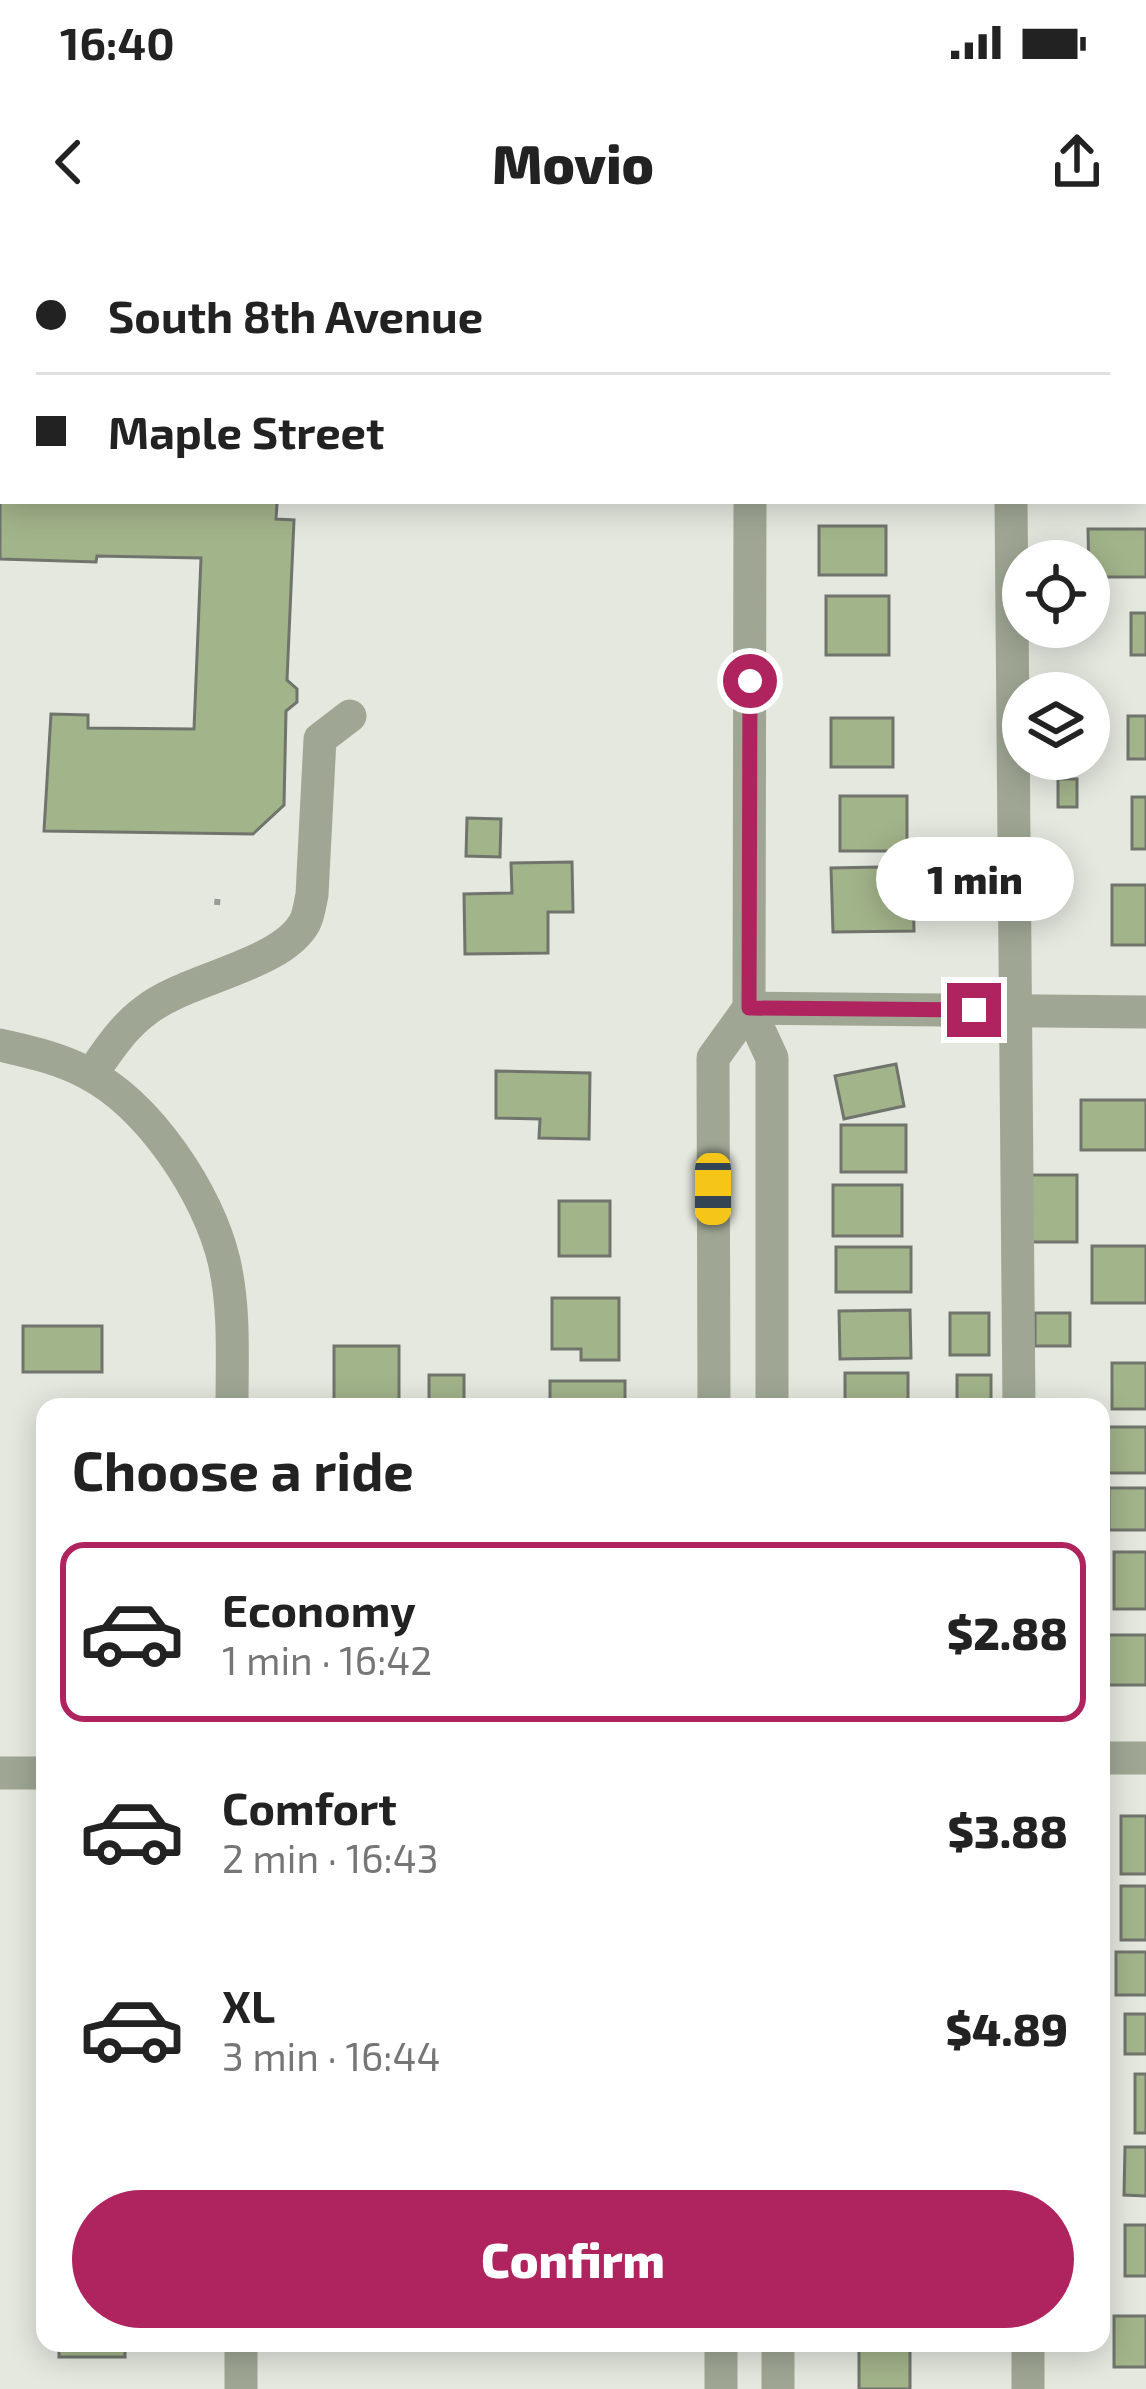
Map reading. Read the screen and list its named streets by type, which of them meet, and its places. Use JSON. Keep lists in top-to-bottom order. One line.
{"page":{"status":"16:40","header":"Movio","banner":["South 8th Avenue","Maple Street"],"bubble":"1 min","heading":"Choose a ride","list":[{"name":"Economy","note":"1 min · 16:42","value":"$2.88"},{"name":"Comfort","note":"2 min · 16:43","value":"$3.88"},{"name":"XL","note":"3 min · 16:44","value":"$4.89"}],"buttons":"Confirm"}}
